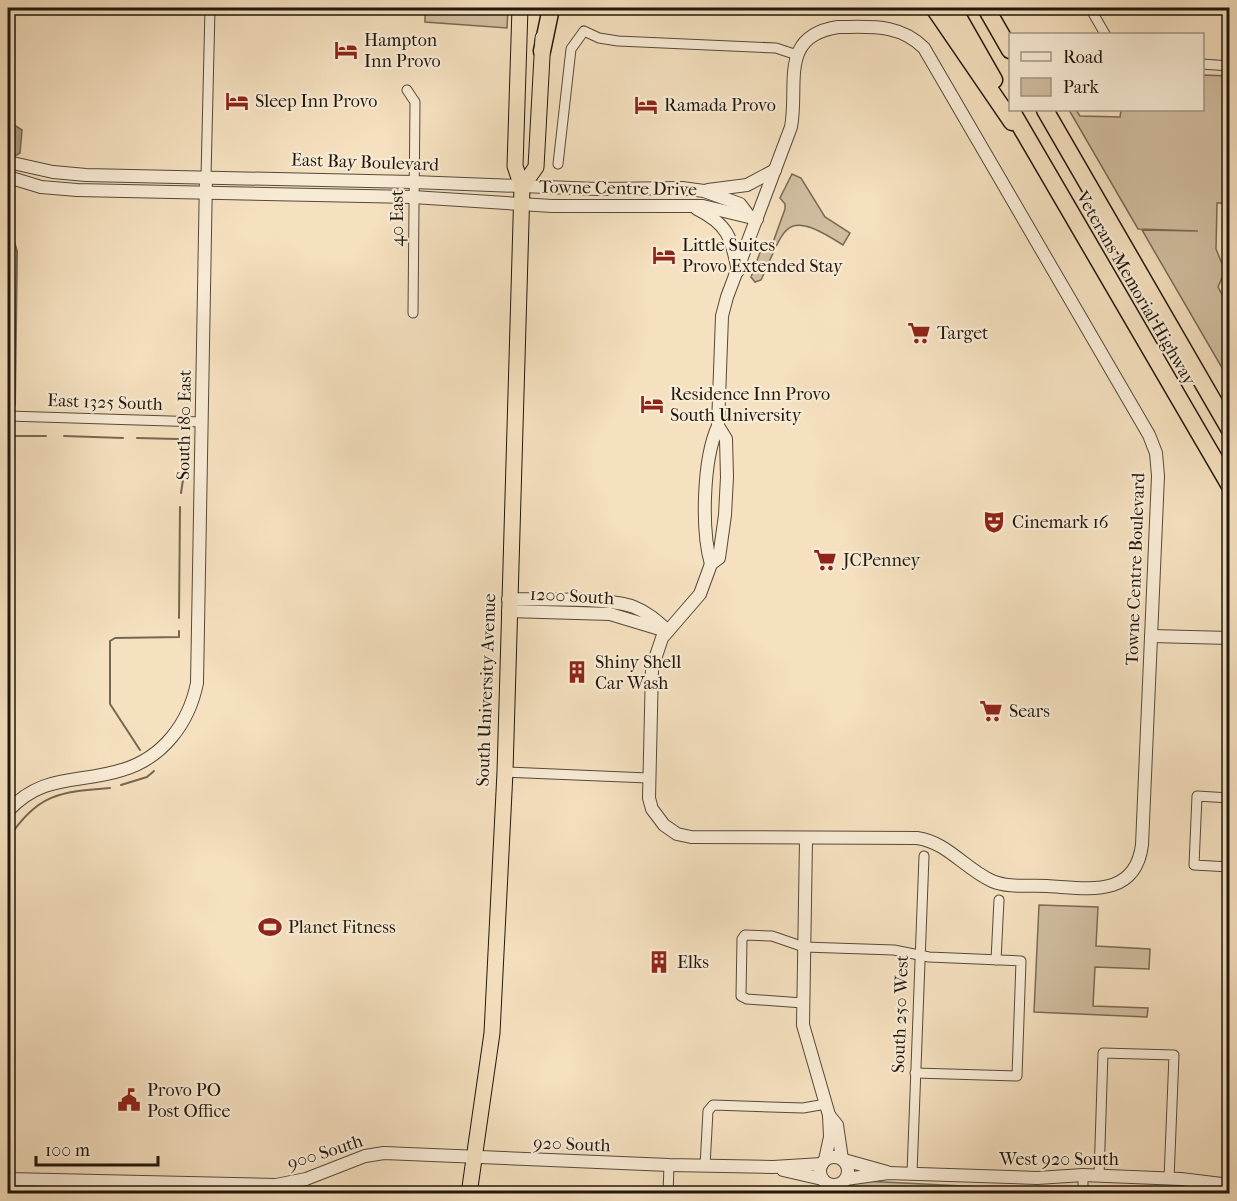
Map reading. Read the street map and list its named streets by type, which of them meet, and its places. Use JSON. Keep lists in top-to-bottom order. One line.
{"streets":{"highway":["Veterans Memorial Highway","South University Avenue"],"street":["East Bay Boulevard","Towne Centre Drive","40 East","East 1325 South","South 180 East","Towne Centre Boulevard","1200 South","South 250 West","920 South","900 South","West 920 South"]},"crossings":[["East Bay Boulevard","Towne Centre Drive"],["East Bay Boulevard","40 East"],["East Bay Boulevard","South 180 East"],["East Bay Boulevard","South University Avenue"],["Towne Centre Drive","Towne Centre Boulevard"],["Towne Centre Drive","South University Avenue"],["East 1325 South","South 180 East"],["Towne Centre Boulevard","1200 South"],["1200 South","South University Avenue"],["South University Avenue","920 South"],["South University Avenue","900 South"],["South 250 West","West 920 South"],["920 South","900 South"]],"places":{"hotel":["Hampton Inn Provo","Sleep Inn Provo","Ramada Provo","Little Suites Provo Extended Stay","Residence Inn Provo South University"],"supermarket":["Target","JCPenney","Sears"],"theatre":["Cinemark 16"],"building":["Shiny Shell Car Wash","Elks"],"sports":["Planet Fitness"],"public building":["Provo PO Post Office"]},"legend":["Road","Park"],"scale_bar":"100 m"}
